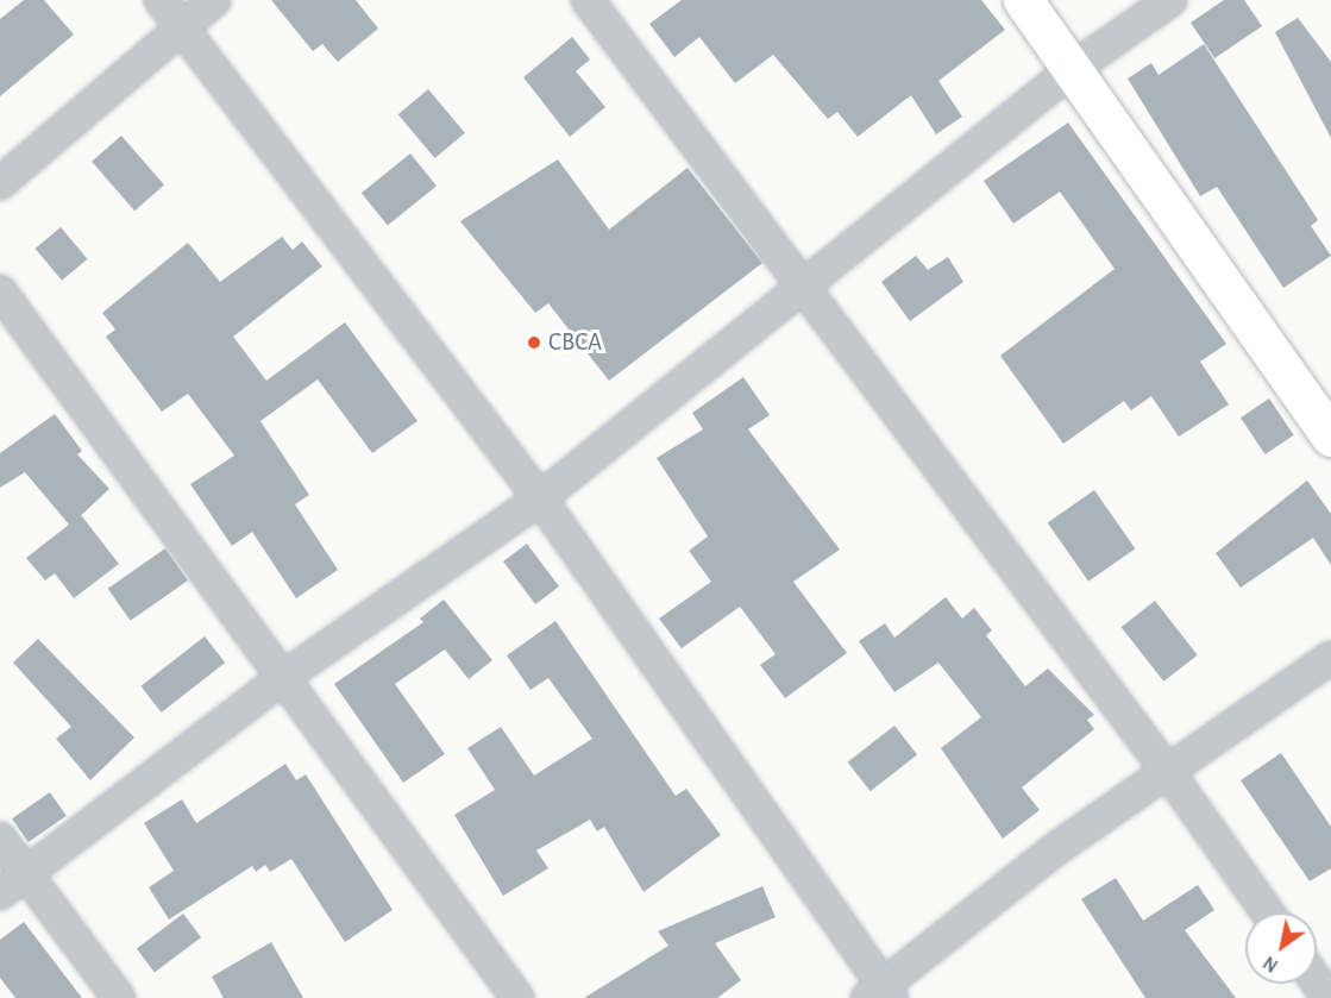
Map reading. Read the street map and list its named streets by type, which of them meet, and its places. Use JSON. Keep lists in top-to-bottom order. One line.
{"places":["CBCA"],"north":"bottom left"}
